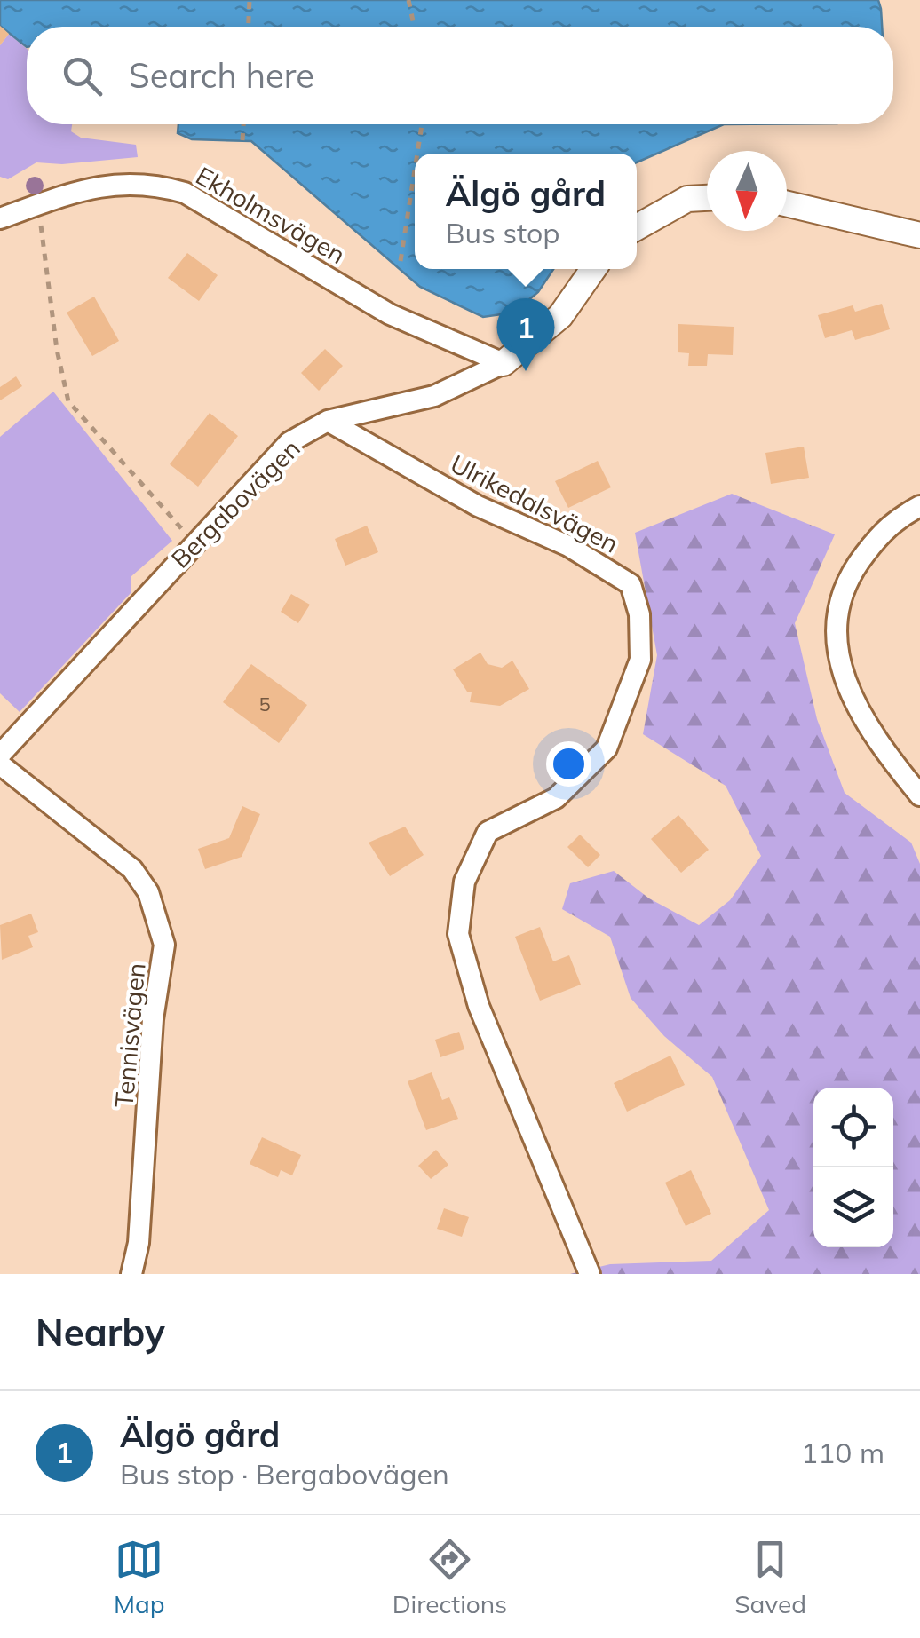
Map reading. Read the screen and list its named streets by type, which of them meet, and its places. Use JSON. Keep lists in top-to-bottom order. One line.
{"streets":{"street":["Ekholmsvägen","Bergabovägen","Ulrikedalsvägen","Tennisvägen"]},"crossings":[["Ekholmsvägen","Bergabovägen"],["Bergabovägen","Ulrikedalsvägen"]],"house_numbers":["5"],"north":"bottom","page":{"search":"Search here","popup":["Älgö gård","Bus stop"],"pins":"1","heading":"Nearby","list":[{"mark":"1","name":"Älgö gård","note":"Bus stop · Bergabovägen","value":"110 m"}],"nav":["Map","Directions","Saved"]}}
